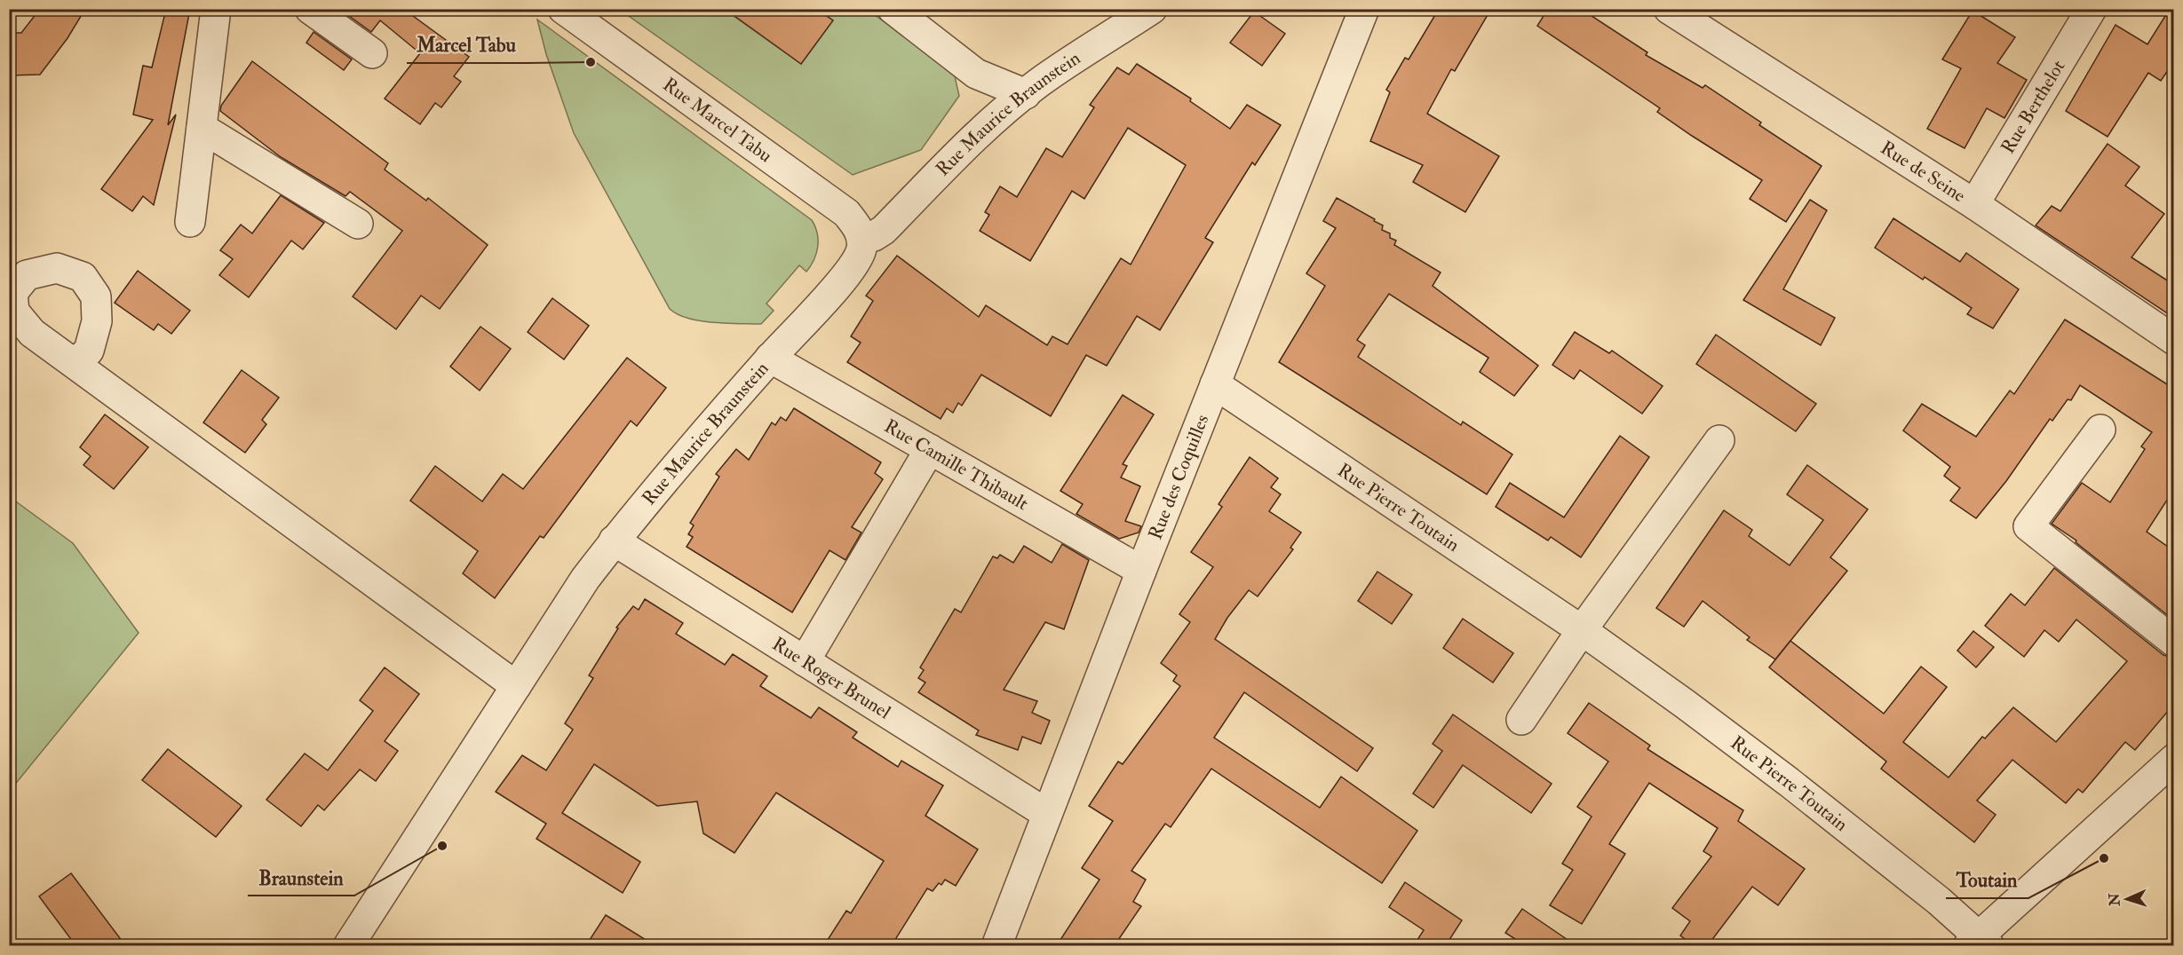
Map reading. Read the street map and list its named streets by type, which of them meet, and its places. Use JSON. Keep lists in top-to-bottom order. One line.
{"streets":{"street":["Rue Berthelot","Rue Maurice Braunstein","Rue Marcel Tabu","Rue de Seine","Rue Camille Thibault","Rue des Coquilles","Rue Pierre Toutain","Rue Roger Brunel"]},"crossings":[["Rue Berthelot","Rue de Seine"],["Rue Maurice Braunstein","Rue Marcel Tabu"],["Rue Maurice Braunstein","Rue Camille Thibault"],["Rue Maurice Braunstein","Rue Roger Brunel"],["Rue Camille Thibault","Rue des Coquilles"],["Rue des Coquilles","Rue Pierre Toutain"],["Rue des Coquilles","Rue Roger Brunel"]],"places":["Marcel Tabu","Braunstein","Toutain"],"north":"left"}
